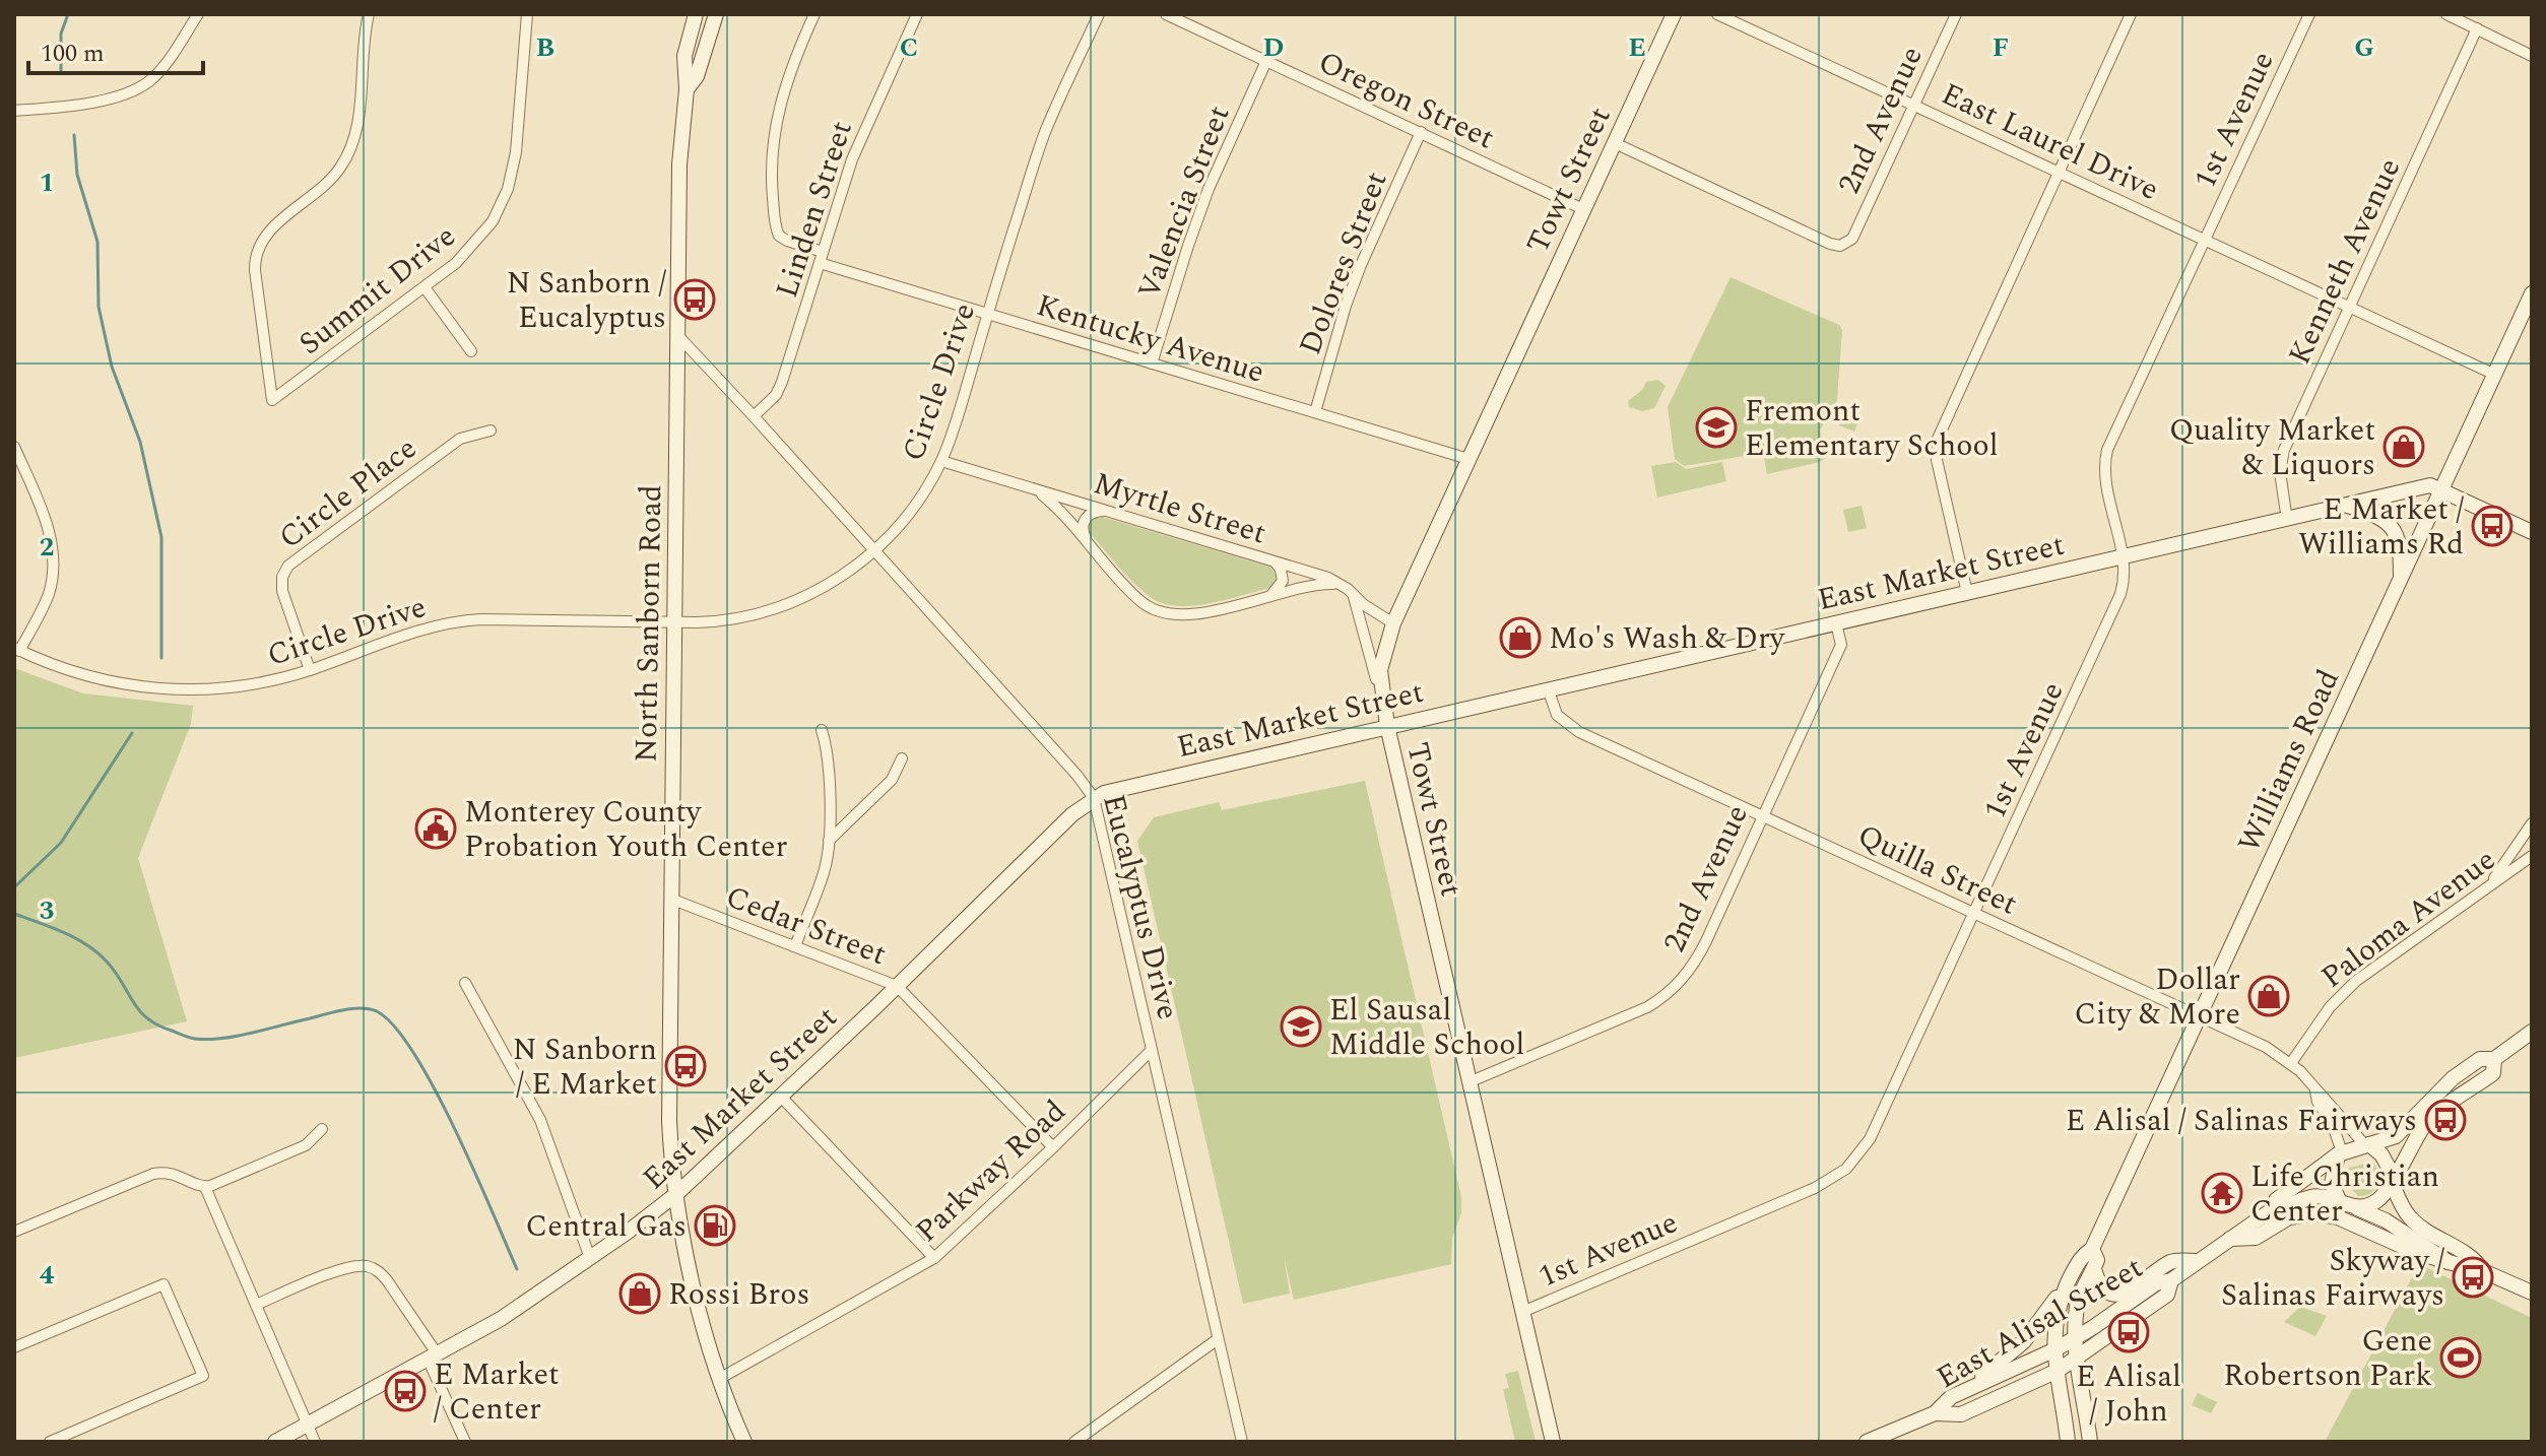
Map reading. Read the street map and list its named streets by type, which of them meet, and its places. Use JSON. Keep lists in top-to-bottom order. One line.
{"streets":{"main road":["Towt Street","East Market Street","North Sanborn Road","Williams Road","East Alisal Street"],"street":["Oregon Street","2nd Avenue","1st Avenue","East Laurel Drive","Valencia Street","Linden Street","Kenneth Avenue","Dolores Street","Summit Drive","Kentucky Avenue","Circle Drive","Circle Place","Myrtle Street","Quilla Street","Eucalyptus Drive","Paloma Avenue","Cedar Street","Parkway Road"]},"crossings":[["Oregon Street","Towt Street"],["Oregon Street","Valencia Street"],["Oregon Street","Dolores Street"],["2nd Avenue","East Laurel Drive"],["2nd Avenue","Towt Street"],["2nd Avenue","East Market Street"],["2nd Avenue","Quilla Street"],["1st Avenue","East Laurel Drive"],["1st Avenue","Towt Street"],["1st Avenue","East Market Street"],["1st Avenue","Quilla Street"],["East Laurel Drive","Kenneth Avenue"],["East Laurel Drive","Williams Road"],["Towt Street","Kentucky Avenue"],["Towt Street","Myrtle Street"],["Towt Street","East Market Street"],["Valencia Street","Kentucky Avenue"],["Linden Street","Kentucky Avenue"],["Linden Street","Eucalyptus Drive"],["Kenneth Avenue","East Market Street"],["Dolores Street","Kentucky Avenue"],["Kentucky Avenue","Circle Drive"],["Circle Drive","Circle Place"],["Circle Drive","Myrtle Street"],["Circle Drive","North Sanborn Road"],["Circle Drive","Eucalyptus Drive"],["East Market Street","North Sanborn Road"],["East Market Street","Williams Road"],["East Market Street","Quilla Street"],["East Market Street","Eucalyptus Drive"],["East Market Street","Cedar Street"],["North Sanborn Road","Eucalyptus Drive"],["North Sanborn Road","Cedar Street"],["North Sanborn Road","Parkway Road"],["Williams Road","Quilla Street"],["Williams Road","East Alisal Street"],["Quilla Street","Paloma Avenue"],["Quilla Street","East Alisal Street"],["Eucalyptus Drive","Parkway Road"],["Cedar Street","Parkway Road"]],"places":{"bus stop":["N Sanborn / Eucalyptus","E Market / Williams Rd","N Sanborn / E Market","E Alisal / Salinas Fairways","Skyway / Salinas Fairways","E Alisal / John","E Market / Center"],"school or university":["Fremont Elementary School","El Sausal Middle School"],"shop":["Quality Market & Liquors","Mo's Wash & Dry","Dollar City & More","Rossi Bros"],"public building":["Monterey County Probation Youth Center"],"temple":["Life Christian Center"],"fuel station":["Central Gas"],"sports":["Gene Robertson Park"]},"scale_bar":"100 m","grid":{"columns":["B","C","D","E","F","G"],"rows":["1","2","3","4"]}}
